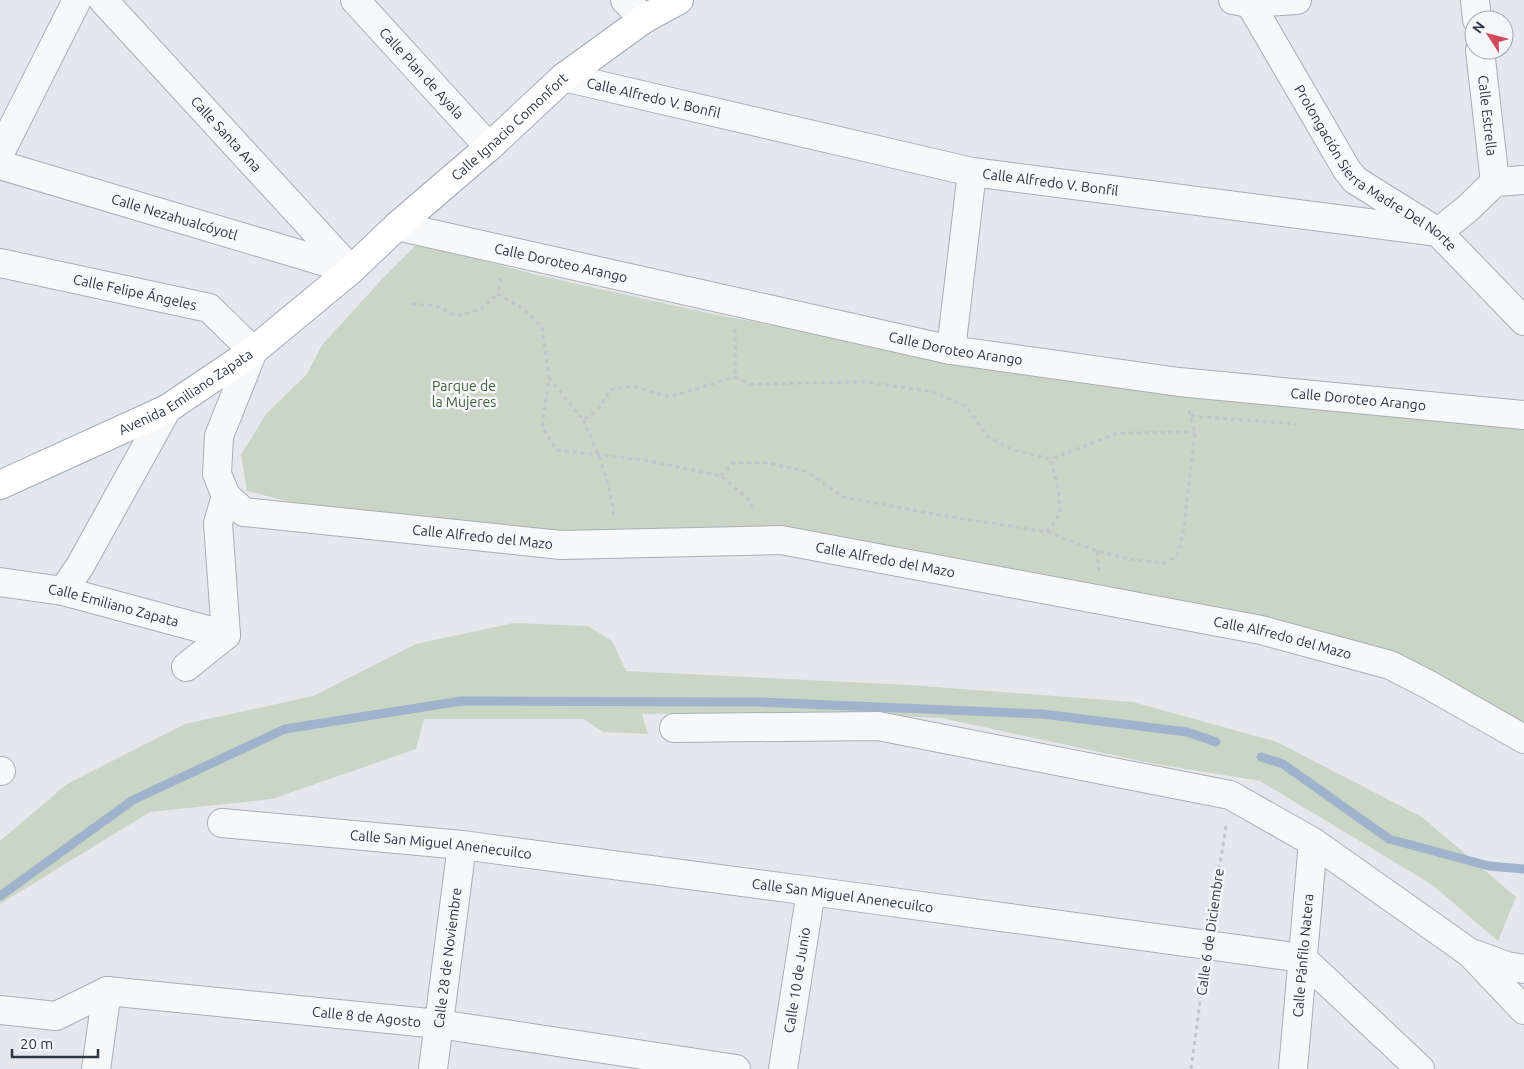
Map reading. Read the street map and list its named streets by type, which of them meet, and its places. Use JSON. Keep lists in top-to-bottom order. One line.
{"streets":{"main road":["Calle Ignacio Comonfort","Avenida Emiliano Zapata"],"street":["Calle Plan de Ayala","Calle Alfredo V. Bonfil","Calle Estrella","Calle Santa Ana","Prolongación Sierra Madre Del Norte","Calle Nezahualcóyotl","Calle Doroteo Arango","Calle Felipe Ángeles","Calle Alfredo del Mazo","Calle Emiliano Zapata","Calle San Miguel Anenecuilco","Calle Pánfilo Natera","Calle 28 de Noviembre","Calle 10 de Junio","Calle 8 de Agosto"],"path":["Calle 6 de Diciembre"]},"crossings":[["Calle Plan de Ayala","Calle Ignacio Comonfort"],["Calle Alfredo V. Bonfil","Calle Ignacio Comonfort"],["Calle Alfredo V. Bonfil","Prolongación Sierra Madre Del Norte"],["Calle Ignacio Comonfort","Calle Santa Ana"],["Calle Ignacio Comonfort","Calle Nezahualcóyotl"],["Calle Ignacio Comonfort","Calle Doroteo Arango"],["Calle Ignacio Comonfort","Avenida Emiliano Zapata"],["Calle Santa Ana","Calle Nezahualcóyotl"],["Calle Santa Ana","Avenida Emiliano Zapata"],["Calle Nezahualcóyotl","Avenida Emiliano Zapata"],["Calle Felipe Ángeles","Avenida Emiliano Zapata"],["Calle San Miguel Anenecuilco","Calle 6 de Diciembre"],["Calle San Miguel Anenecuilco","Calle Pánfilo Natera"],["Calle San Miguel Anenecuilco","Calle 28 de Noviembre"],["Calle San Miguel Anenecuilco","Calle 10 de Junio"],["Calle 28 de Noviembre","Calle 8 de Agosto"]],"parks":["Parque de la Mujeres"],"scale_bar":"20 m","north":"top left"}
